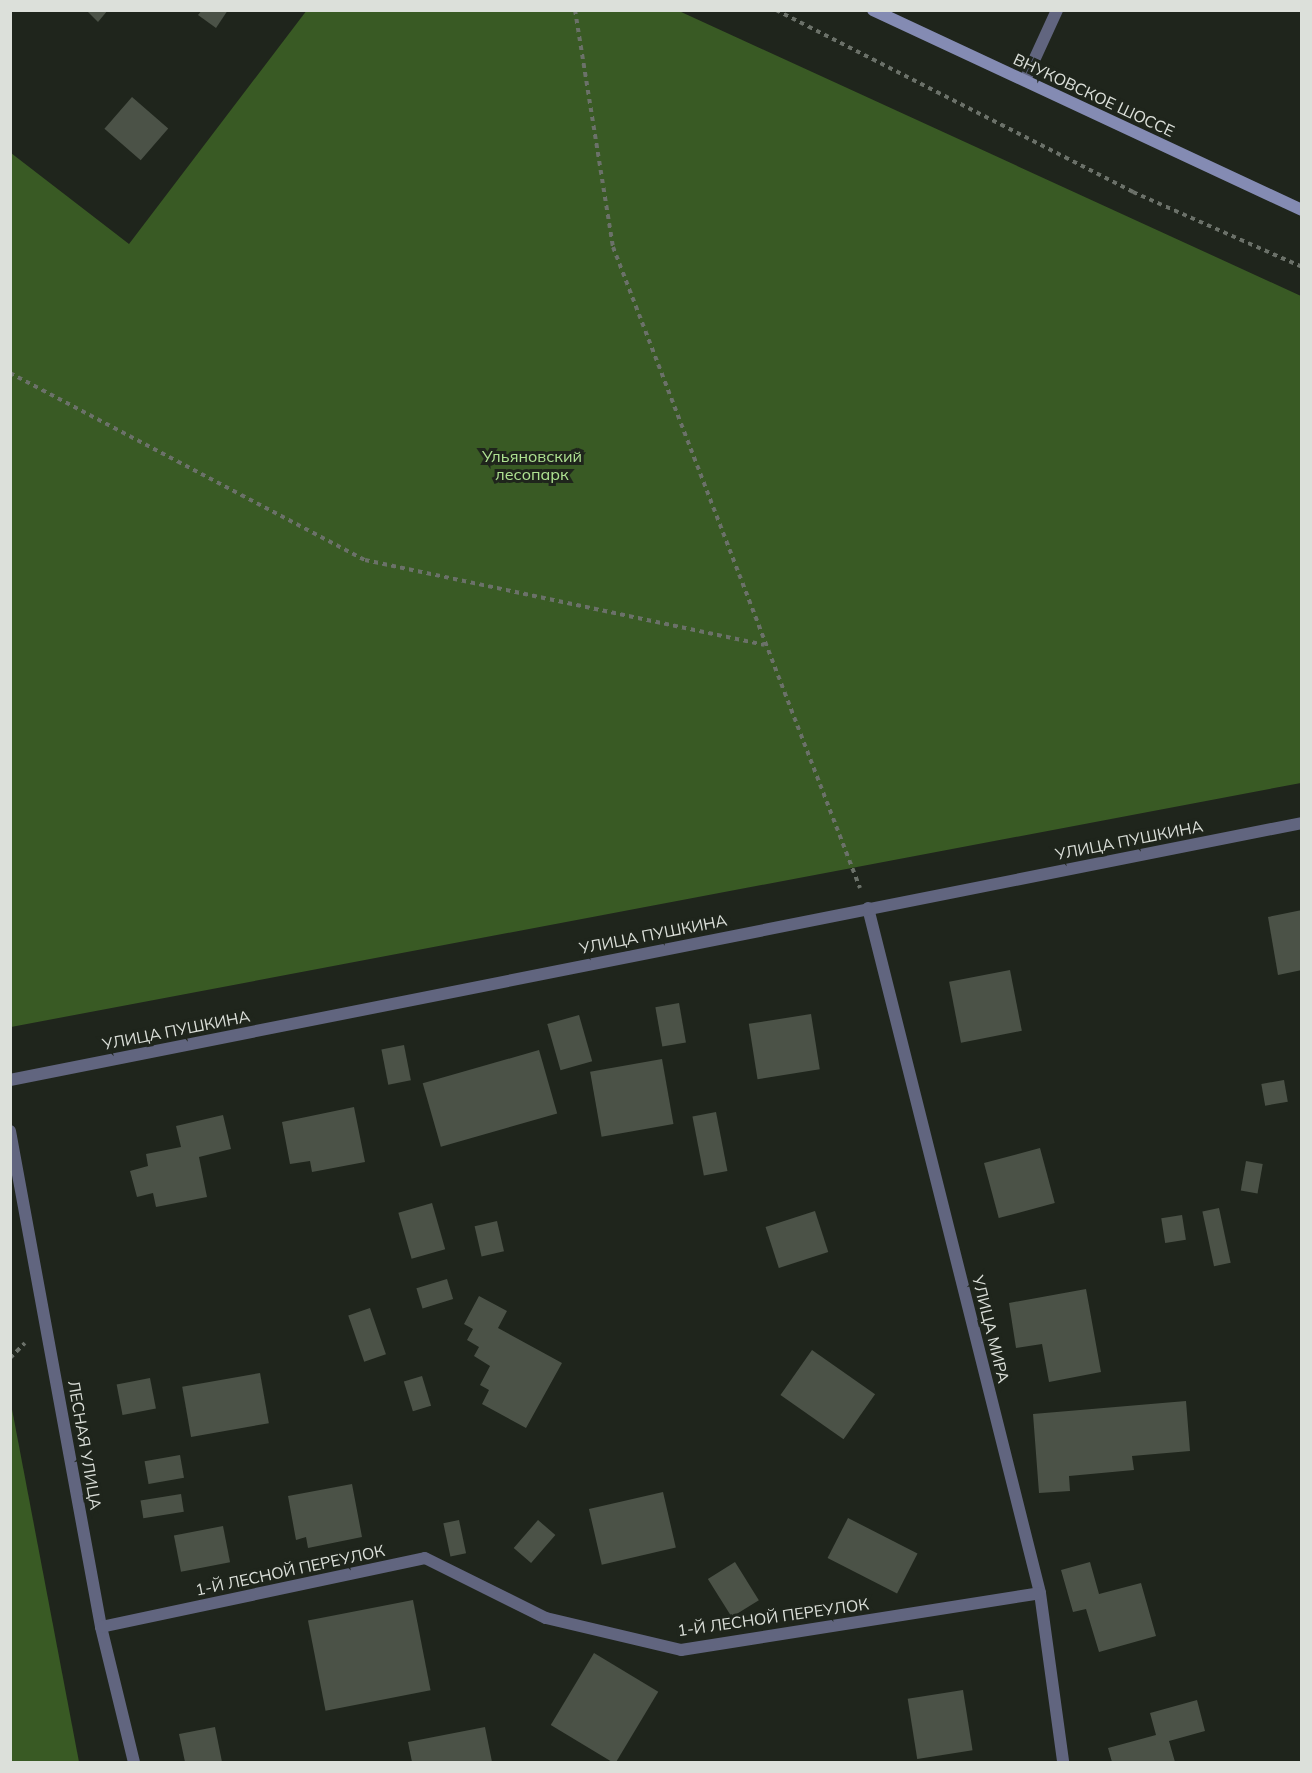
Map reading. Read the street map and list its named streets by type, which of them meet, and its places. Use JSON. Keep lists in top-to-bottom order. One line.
{"streets":{"main road":["ВНУКОВСКОЕ ШОССЕ"],"street":["УЛИЦА ПУШКИНА","УЛИЦА МИРА","ЛЕСНАЯ УЛИЦА","1-Й ЛЕСНОЙ ПЕРЕУЛОК"]},"crossings":[["УЛИЦА ПУШКИНА","УЛИЦА МИРА"],["УЛИЦА МИРА","1-Й ЛЕСНОЙ ПЕРЕУЛОК"],["ЛЕСНАЯ УЛИЦА","1-Й ЛЕСНОЙ ПЕРЕУЛОК"]],"parks":["Ульяновский лесопарк"]}
